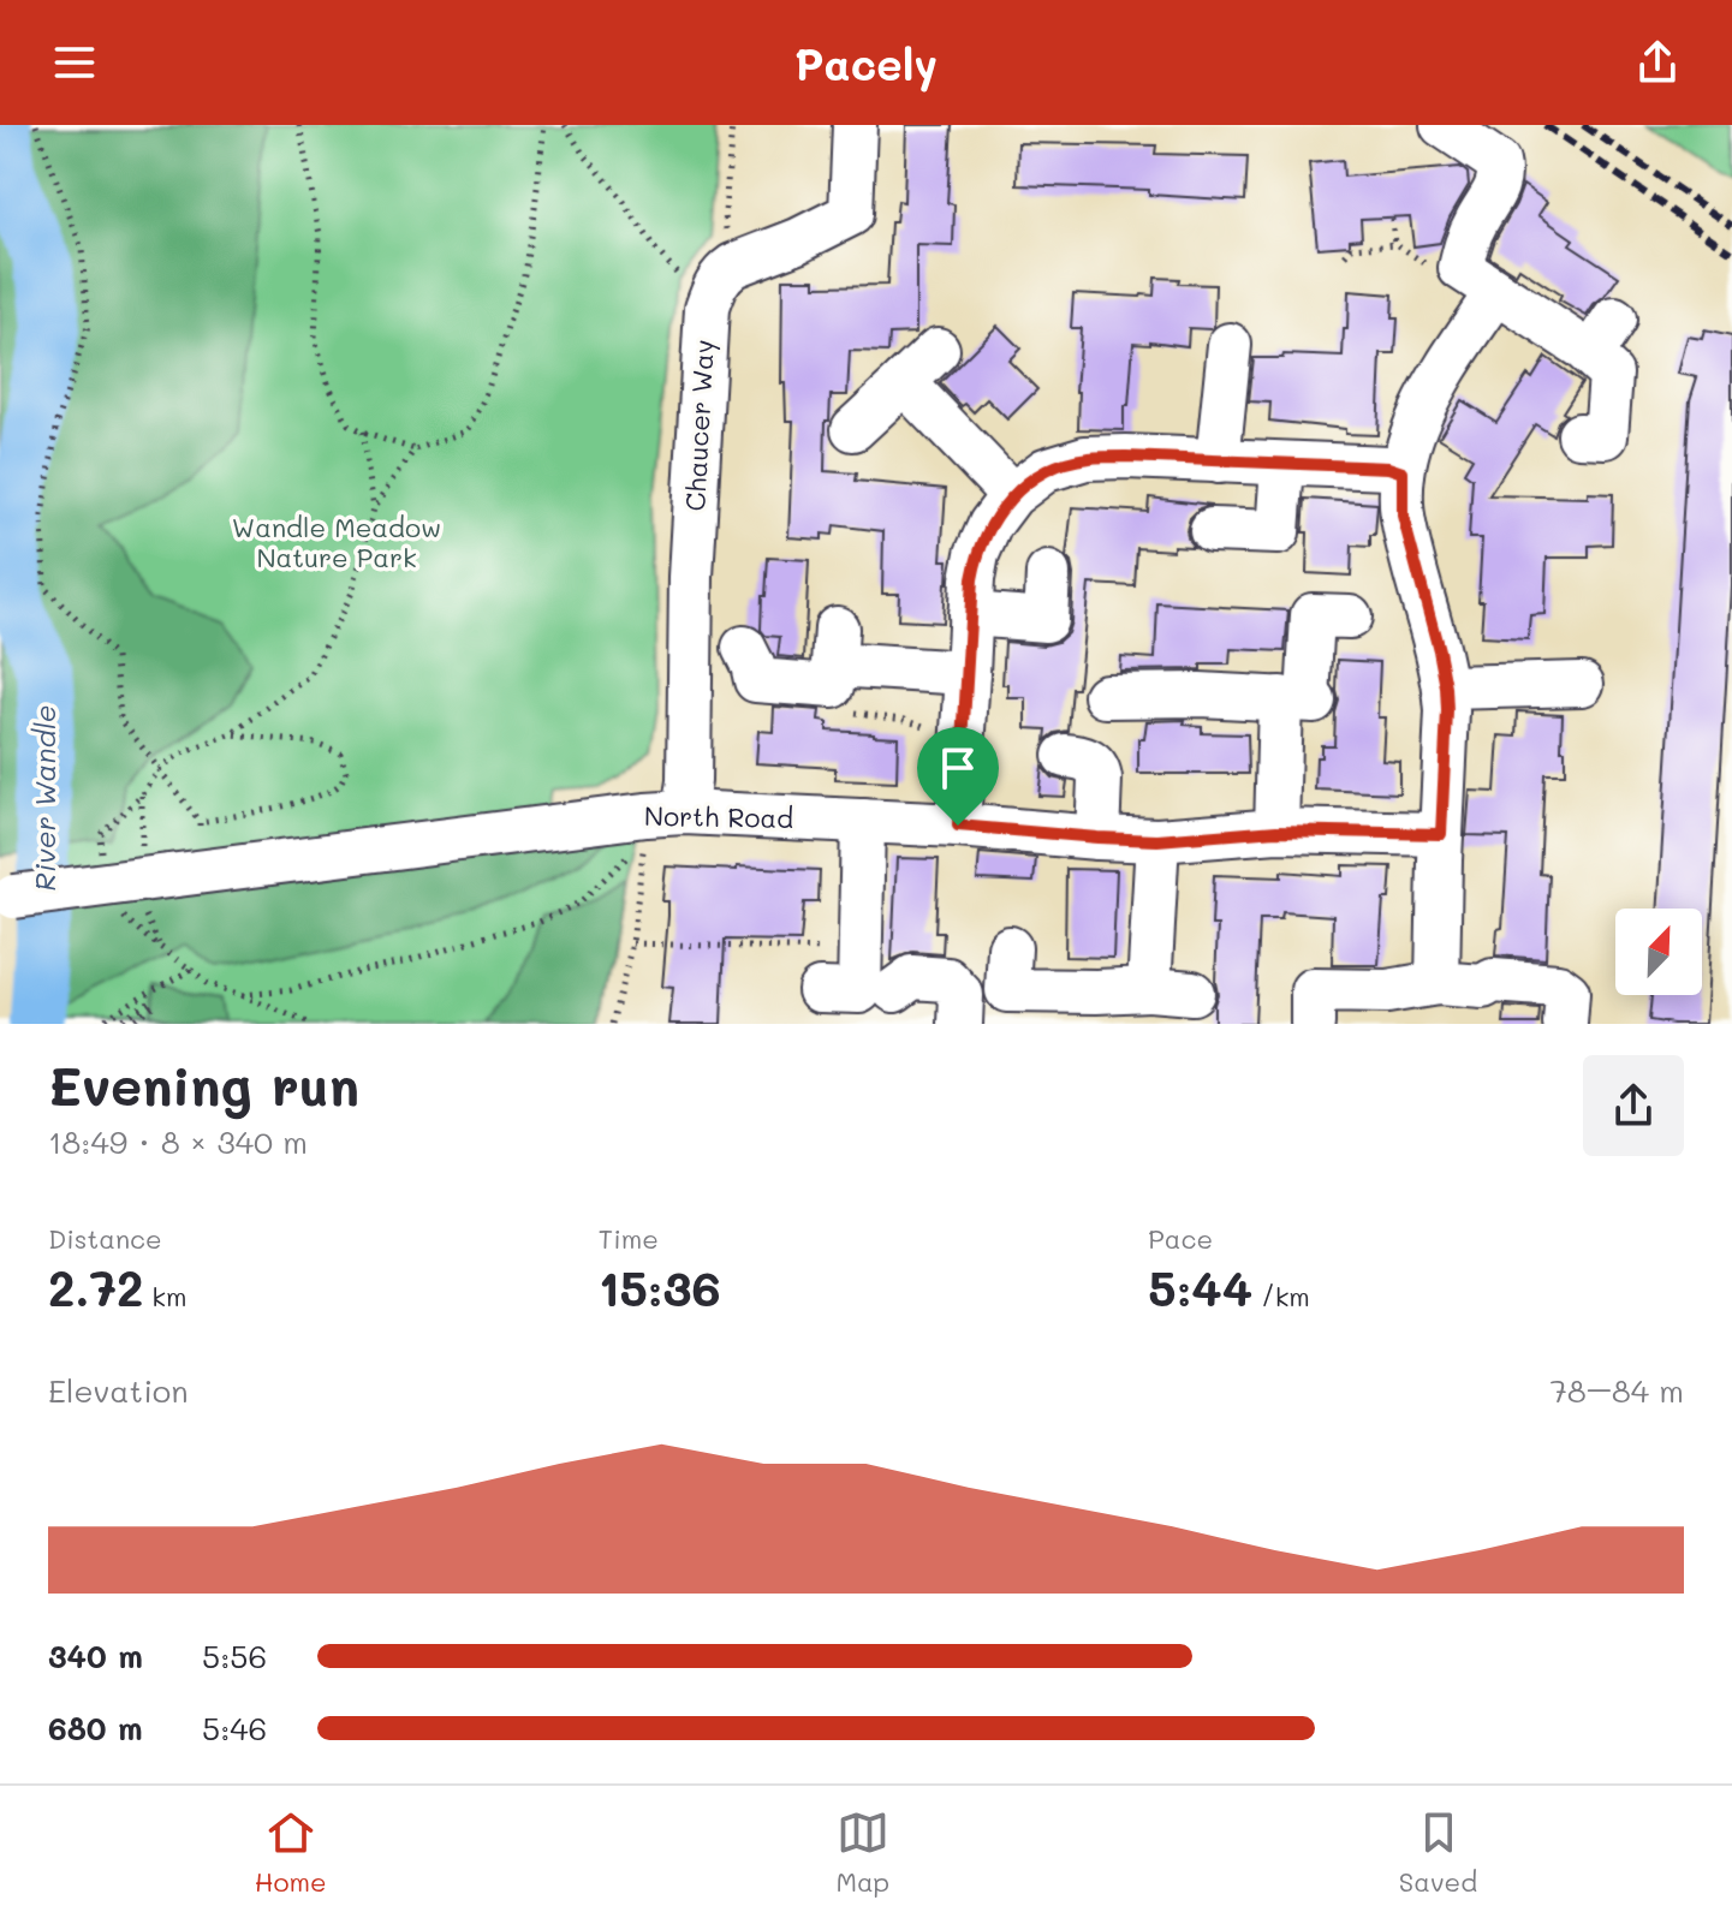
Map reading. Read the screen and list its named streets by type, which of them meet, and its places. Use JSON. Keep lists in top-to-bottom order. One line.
{"streets":{"street":["Chaucer Way","North Road"]},"crossings":[["Chaucer Way","North Road"]],"water":["River Wandle"],"parks":["Wandle Meadow Nature Park"],"north":"top right","page":{"header":"Pacely","heading":["Evening run","18:49 · 8 × 340 m"],"stats":[["Distance","2.72 km"],["Time","15:36"],["Pace","5:44 /km"]],"chart":["Elevation","78–84 m"],"list":[{"name":"340 m","note":"5:56"},{"name":"680 m","note":"5:46"}],"tabs":["Home","Map","Saved"]}}
